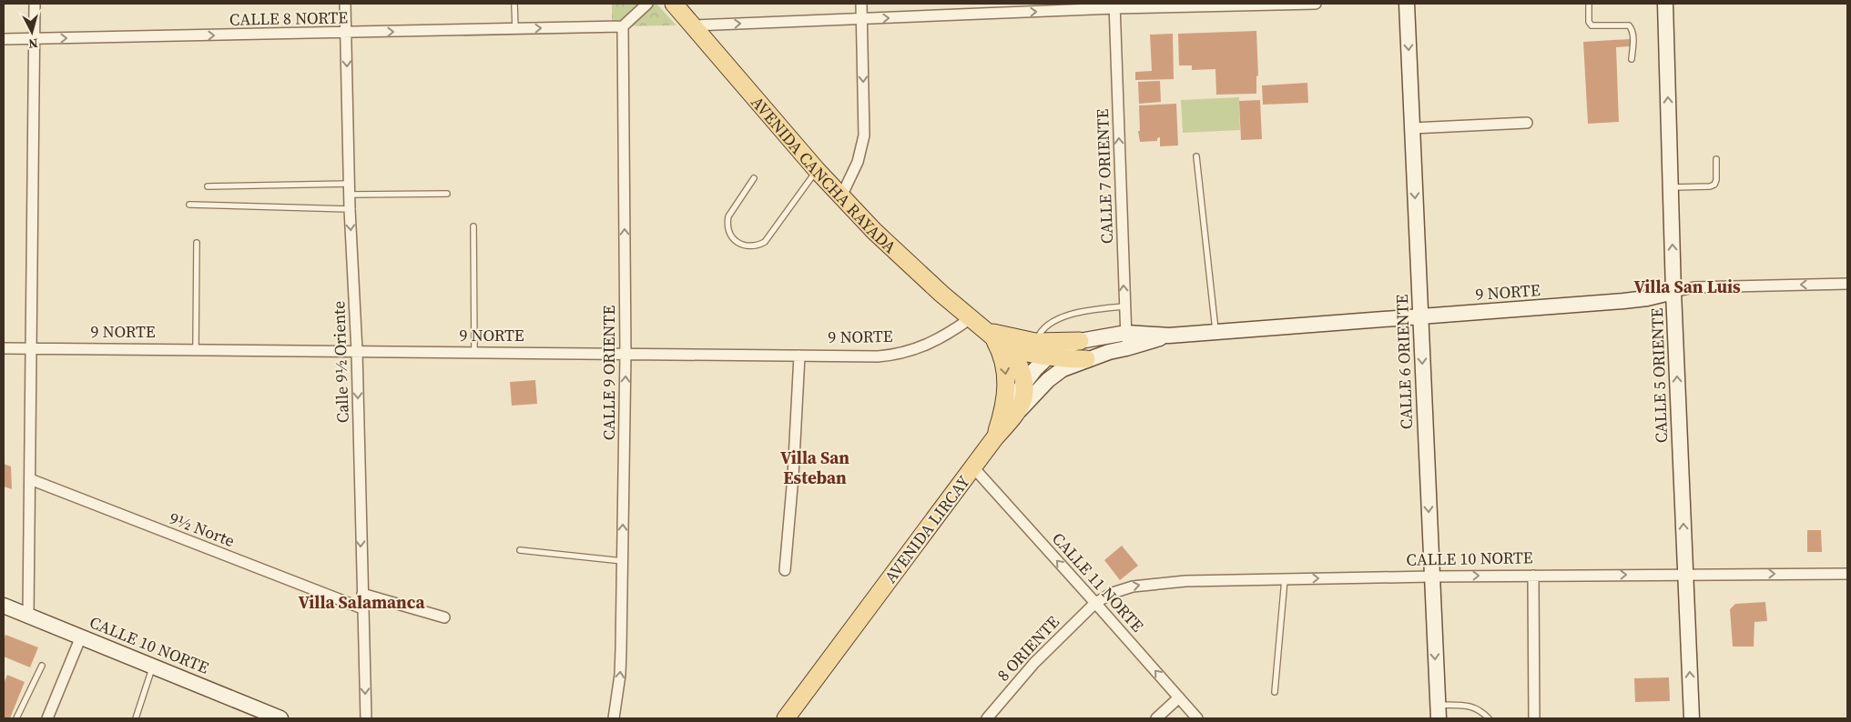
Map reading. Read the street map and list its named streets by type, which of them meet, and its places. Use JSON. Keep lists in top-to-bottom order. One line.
{"streets":{"main road":["AVENIDA CANCHA RAYADA","9 NORTE","CALLE 6 ORIENTE","CALLE 5 ORIENTE","AVENIDA LIRCAY","CALLE 10 NORTE"],"street":["CALLE 8 NORTE","CALLE 7 ORIENTE","Calle 9½ Oriente","CALLE 9 ORIENTE","9½ Norte","CALLE 11 NORTE","8 ORIENTE"]},"crossings":[["CALLE 8 NORTE","Calle 9½ Oriente"],["CALLE 8 NORTE","CALLE 9 ORIENTE"],["AVENIDA CANCHA RAYADA","9 NORTE"],["AVENIDA CANCHA RAYADA","AVENIDA LIRCAY"],["CALLE 7 ORIENTE","9 NORTE"],["9 NORTE","Calle 9½ Oriente"],["9 NORTE","CALLE 6 ORIENTE"],["9 NORTE","CALLE 9 ORIENTE"],["9 NORTE","CALLE 5 ORIENTE"],["Calle 9½ Oriente","9½ Norte"],["CALLE 6 ORIENTE","CALLE 10 NORTE"],["CALLE 5 ORIENTE","CALLE 10 NORTE"],["AVENIDA LIRCAY","CALLE 11 NORTE"],["CALLE 10 NORTE","CALLE 11 NORTE"],["CALLE 10 NORTE","8 ORIENTE"],["CALLE 11 NORTE","8 ORIENTE"]],"one_way":["CALLE 8 NORTE","CALLE 7 ORIENTE","Calle 9½ Oriente","CALLE 6 ORIENTE","CALLE 9 ORIENTE","CALLE 5 ORIENTE","CALLE 10 NORTE","CALLE 11 NORTE"],"districts":["Villa San Luis","Villa San Esteban","Villa Salamanca"],"north":"bottom"}
